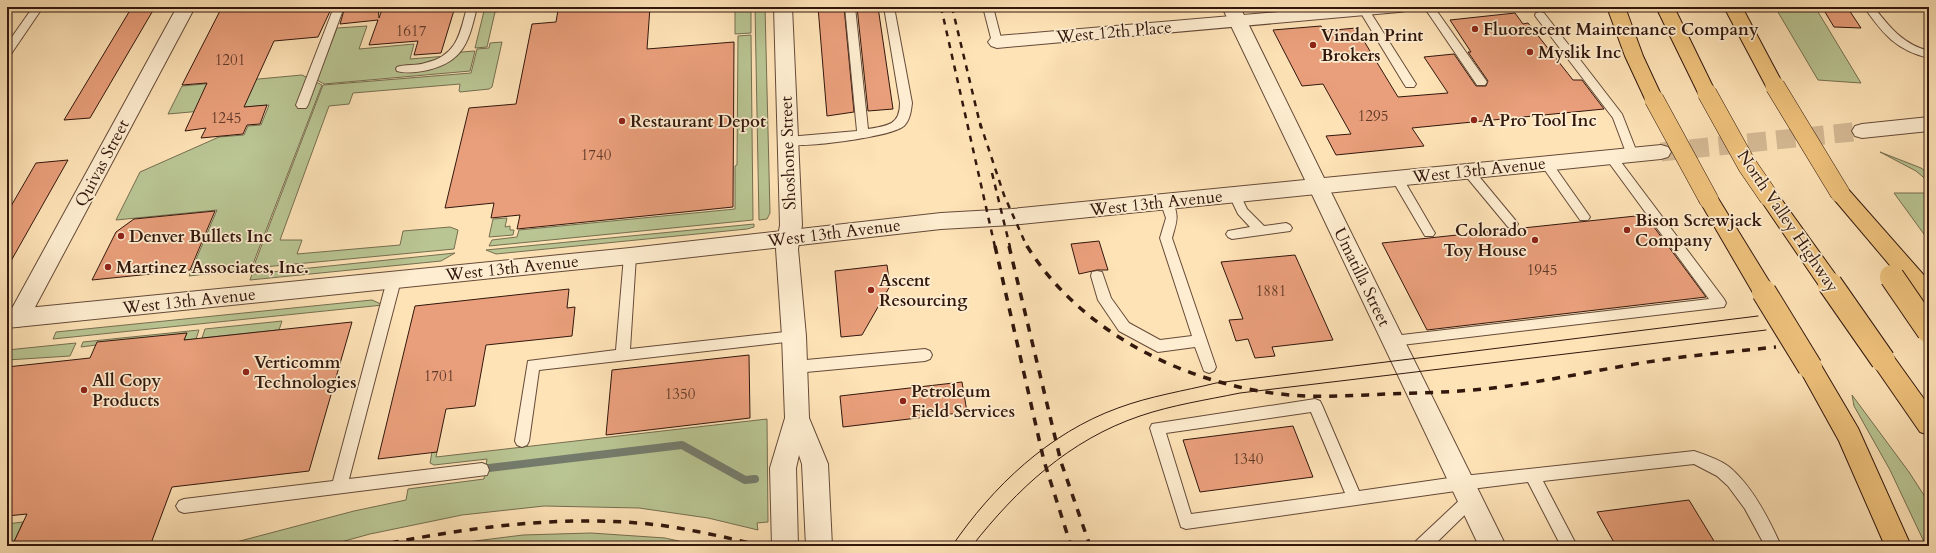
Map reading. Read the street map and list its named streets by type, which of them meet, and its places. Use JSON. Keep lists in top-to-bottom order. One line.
{"streets":{"highway":["North Valley Highway"],"street":["West 12th Place","Shoshone Street","Quivas Street","West 13th Avenue","Umatilla Street"]},"crossings":[["West 12th Place","Umatilla Street"],["Shoshone Street","West 13th Avenue"],["Quivas Street","West 13th Avenue"],["West 13th Avenue","Umatilla Street"]],"places":["Fluorescent Maintenance Company","Vindan Print Brokers","Myslik Inc","A Pro Tool Inc","Restaurant Depot","Bison Screwjack Company","Denver Bullets Inc","Colorado Toy House","Martinez Associates, Inc.","Ascent Resourcing","Verticomm Technologies","All Copy Products","Petroleum Field Services"],"house_numbers":["1617","1201","1295","1245","1740","1945","1881","1701","1350","1340"]}
